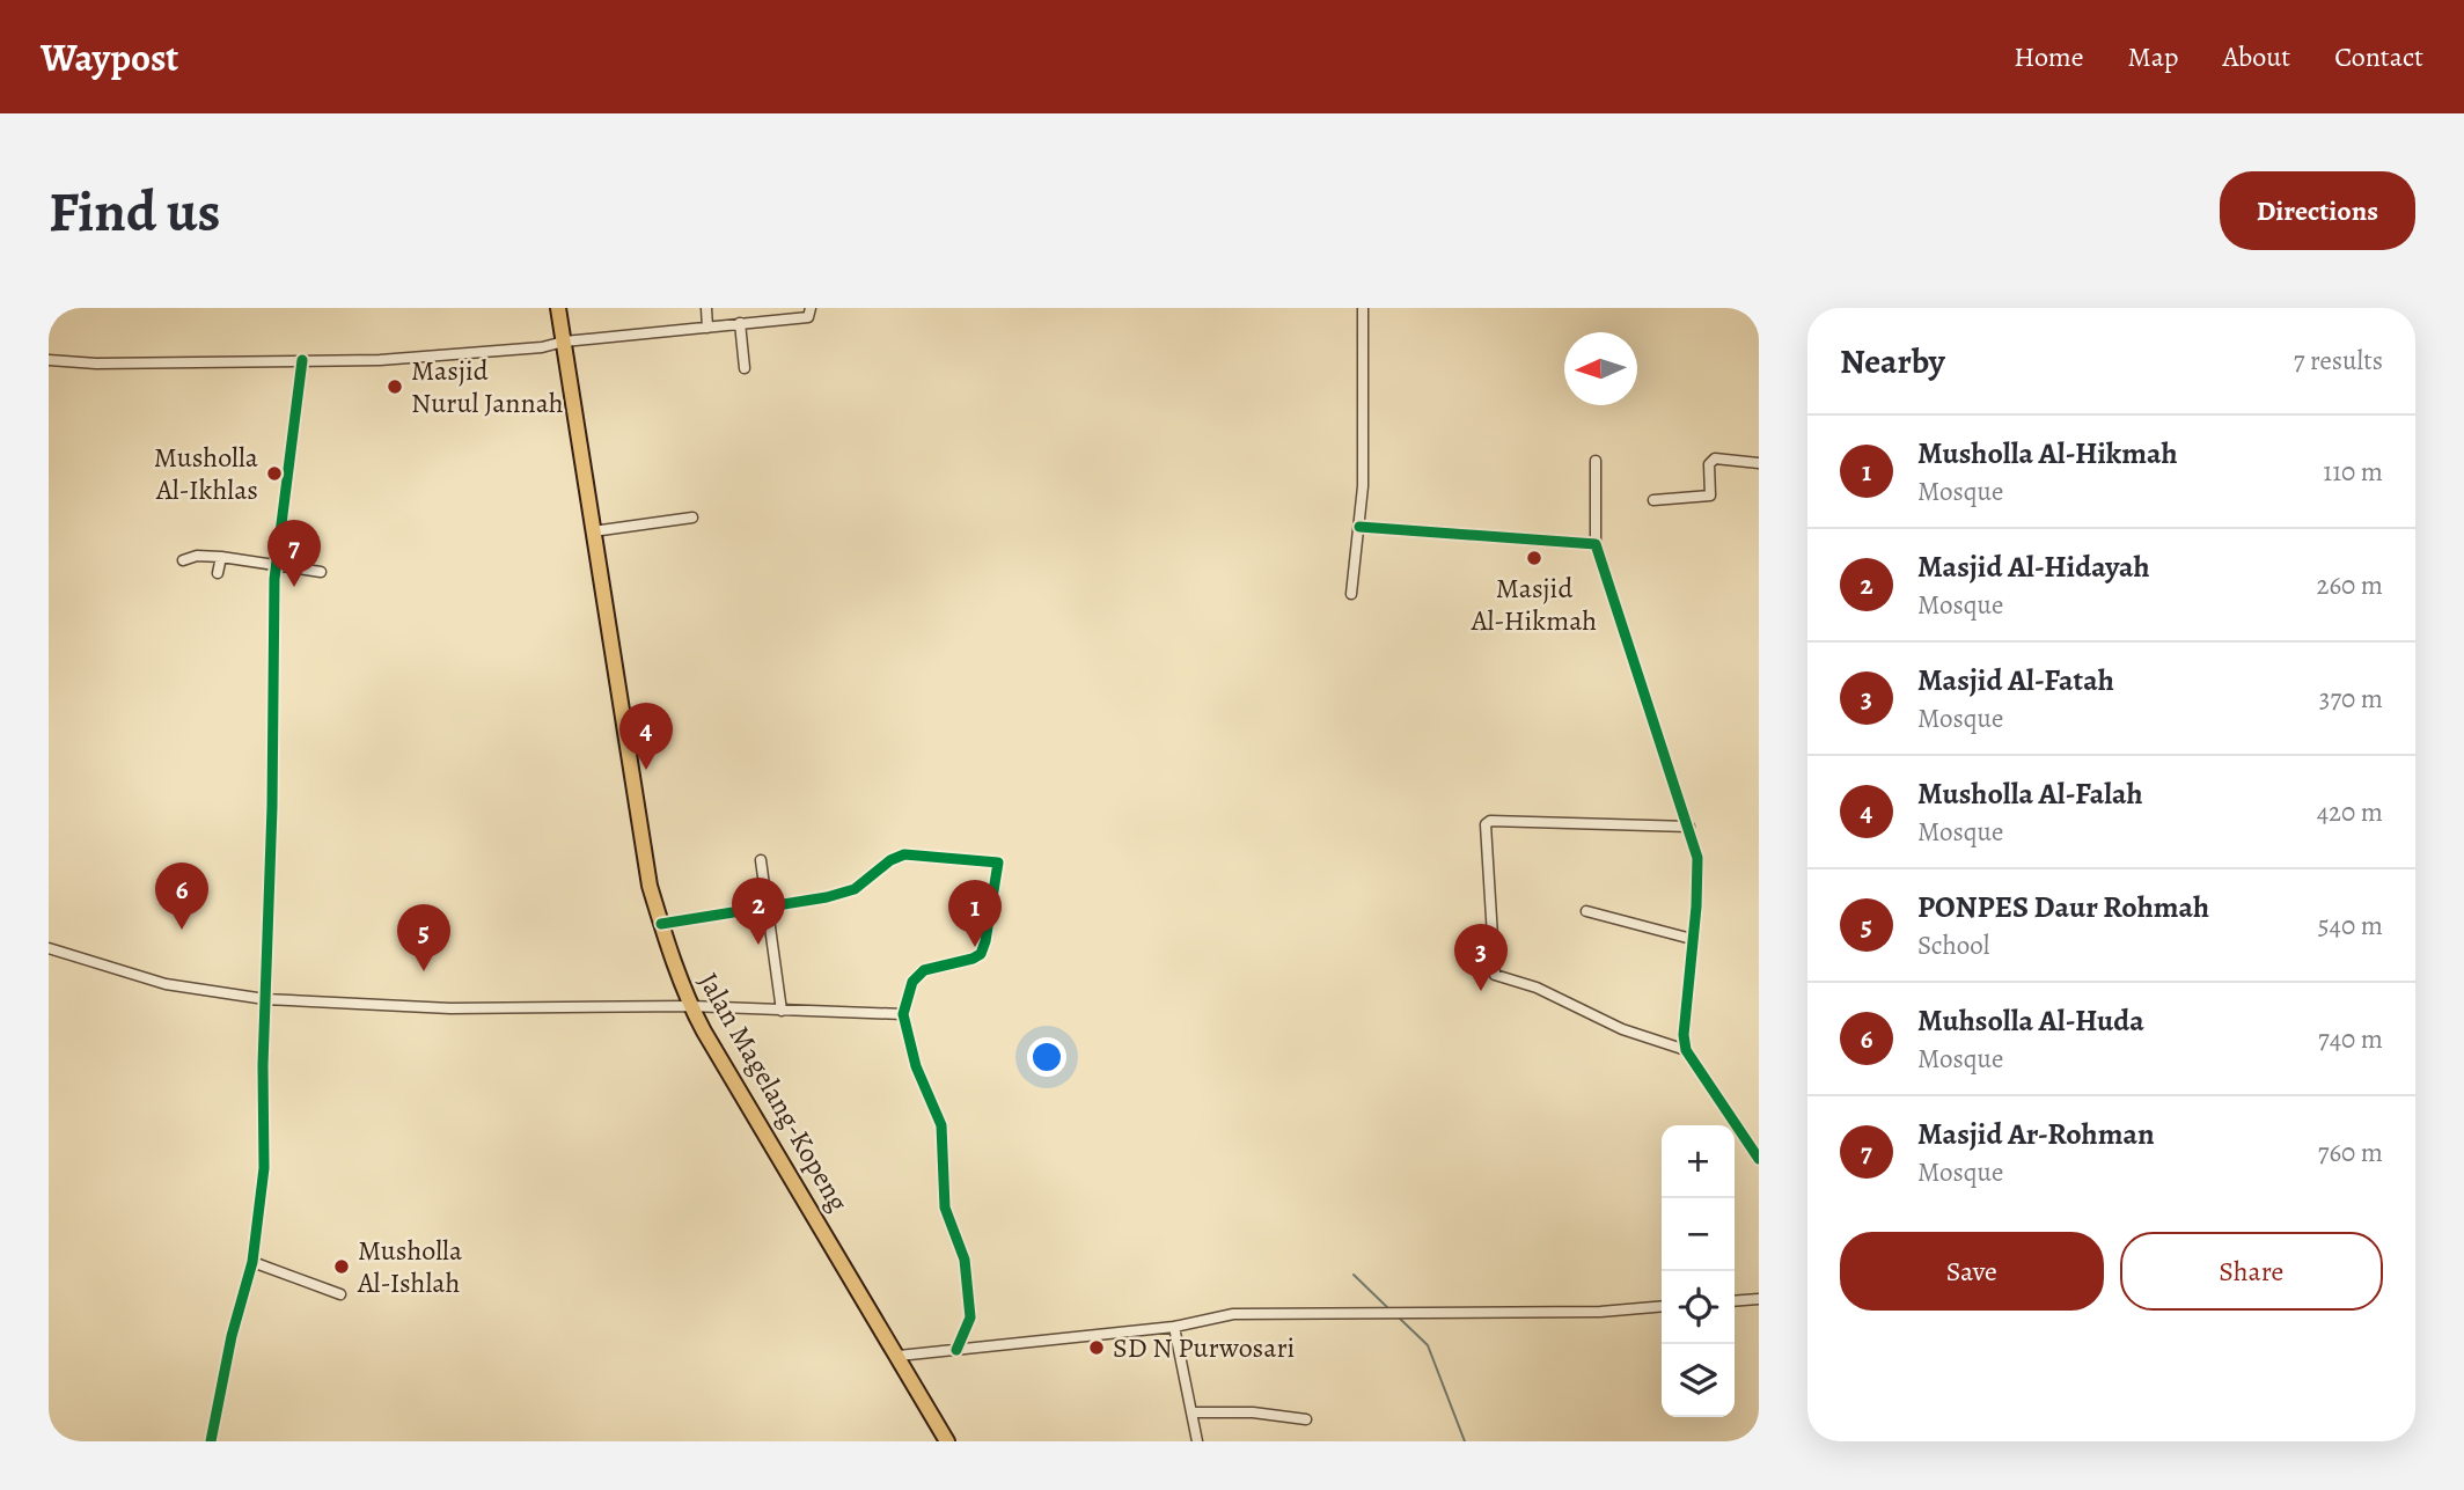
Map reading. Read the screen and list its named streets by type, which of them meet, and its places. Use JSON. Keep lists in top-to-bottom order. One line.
{"streets":{"main road":["Jalan Magelang-Kopeng"]},"places":["Masjid Nurul Jannah","Musholla Al-Ikhlas","Masjid Al-Hikmah","Musholla Al-Ishlah","SD N Purwosari"],"north":"left","page":{"header":"Waypost","nav":["Home","Map","About","Contact"],"buttons":["Directions",["Save","Share"]],"title":"Find us","heading":["Nearby","7 results"],"list":[{"mark":"1","name":"Musholla Al-Hikmah","note":"Mosque","value":"110 m"},{"mark":"2","name":"Masjid Al-Hidayah","note":"Mosque","value":"260 m"},{"mark":"3","name":"Masjid Al-Fatah","note":"Mosque","value":"370 m"},{"mark":"4","name":"Musholla Al-Falah","note":"Mosque","value":"420 m"},{"mark":"5","name":"PONPES Daur Rohmah","note":"School","value":"540 m"},{"mark":"6","name":"Muhsolla Al-Huda","note":"Mosque","value":"740 m"},{"mark":"7","name":"Masjid Ar-Rohman","note":"Mosque","value":"760 m"}],"pins":["7","4","6","2","1","5","3"],"map_buttons":["+","−"]}}
